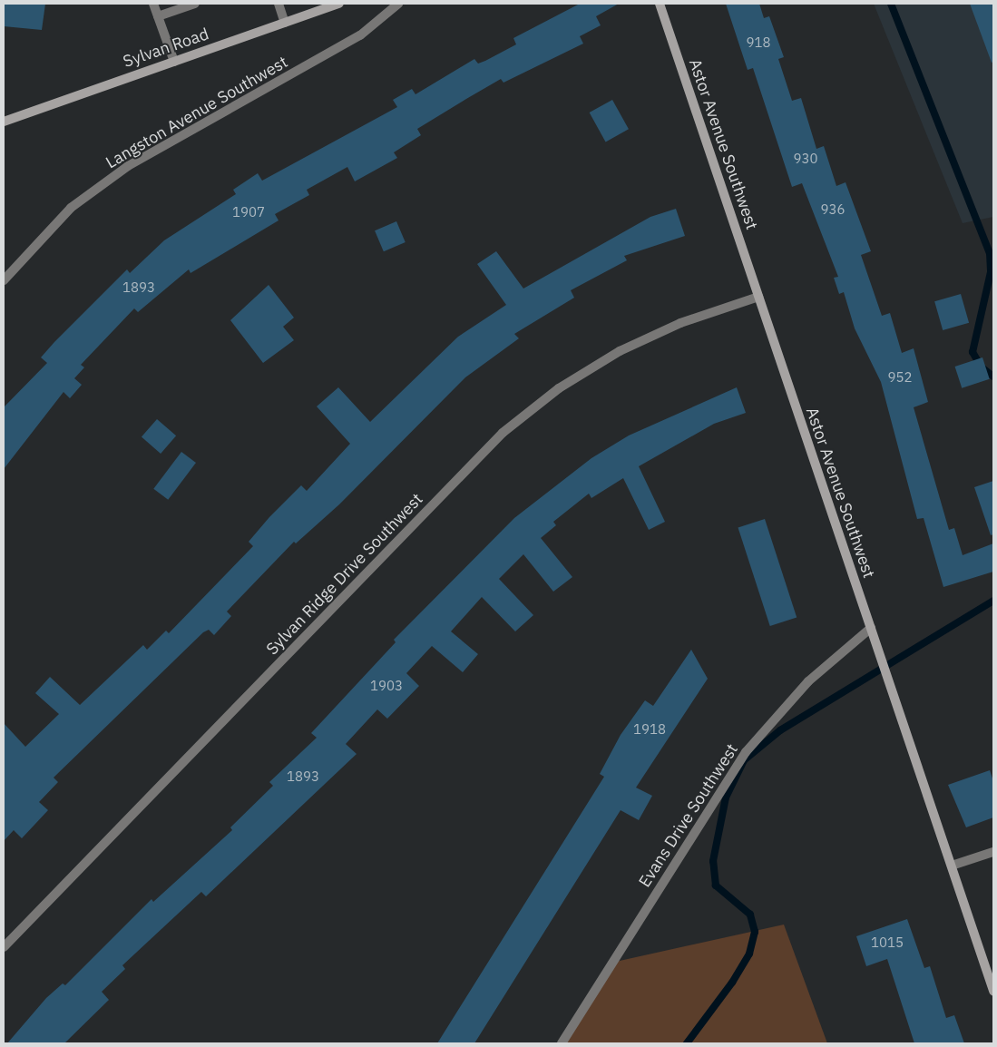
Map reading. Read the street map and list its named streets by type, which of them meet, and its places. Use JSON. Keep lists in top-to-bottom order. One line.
{"streets":{"street":["Sylvan Road","Langston Avenue Southwest","Astor Avenue Southwest","Sylvan Ridge Drive Southwest","Evans Drive Southwest"]},"crossings":[["Astor Avenue Southwest","Sylvan Ridge Drive Southwest"],["Astor Avenue Southwest","Evans Drive Southwest"]],"house_numbers":["918","930","936","1907","1893","952","1903","1918","1893","1015"]}
